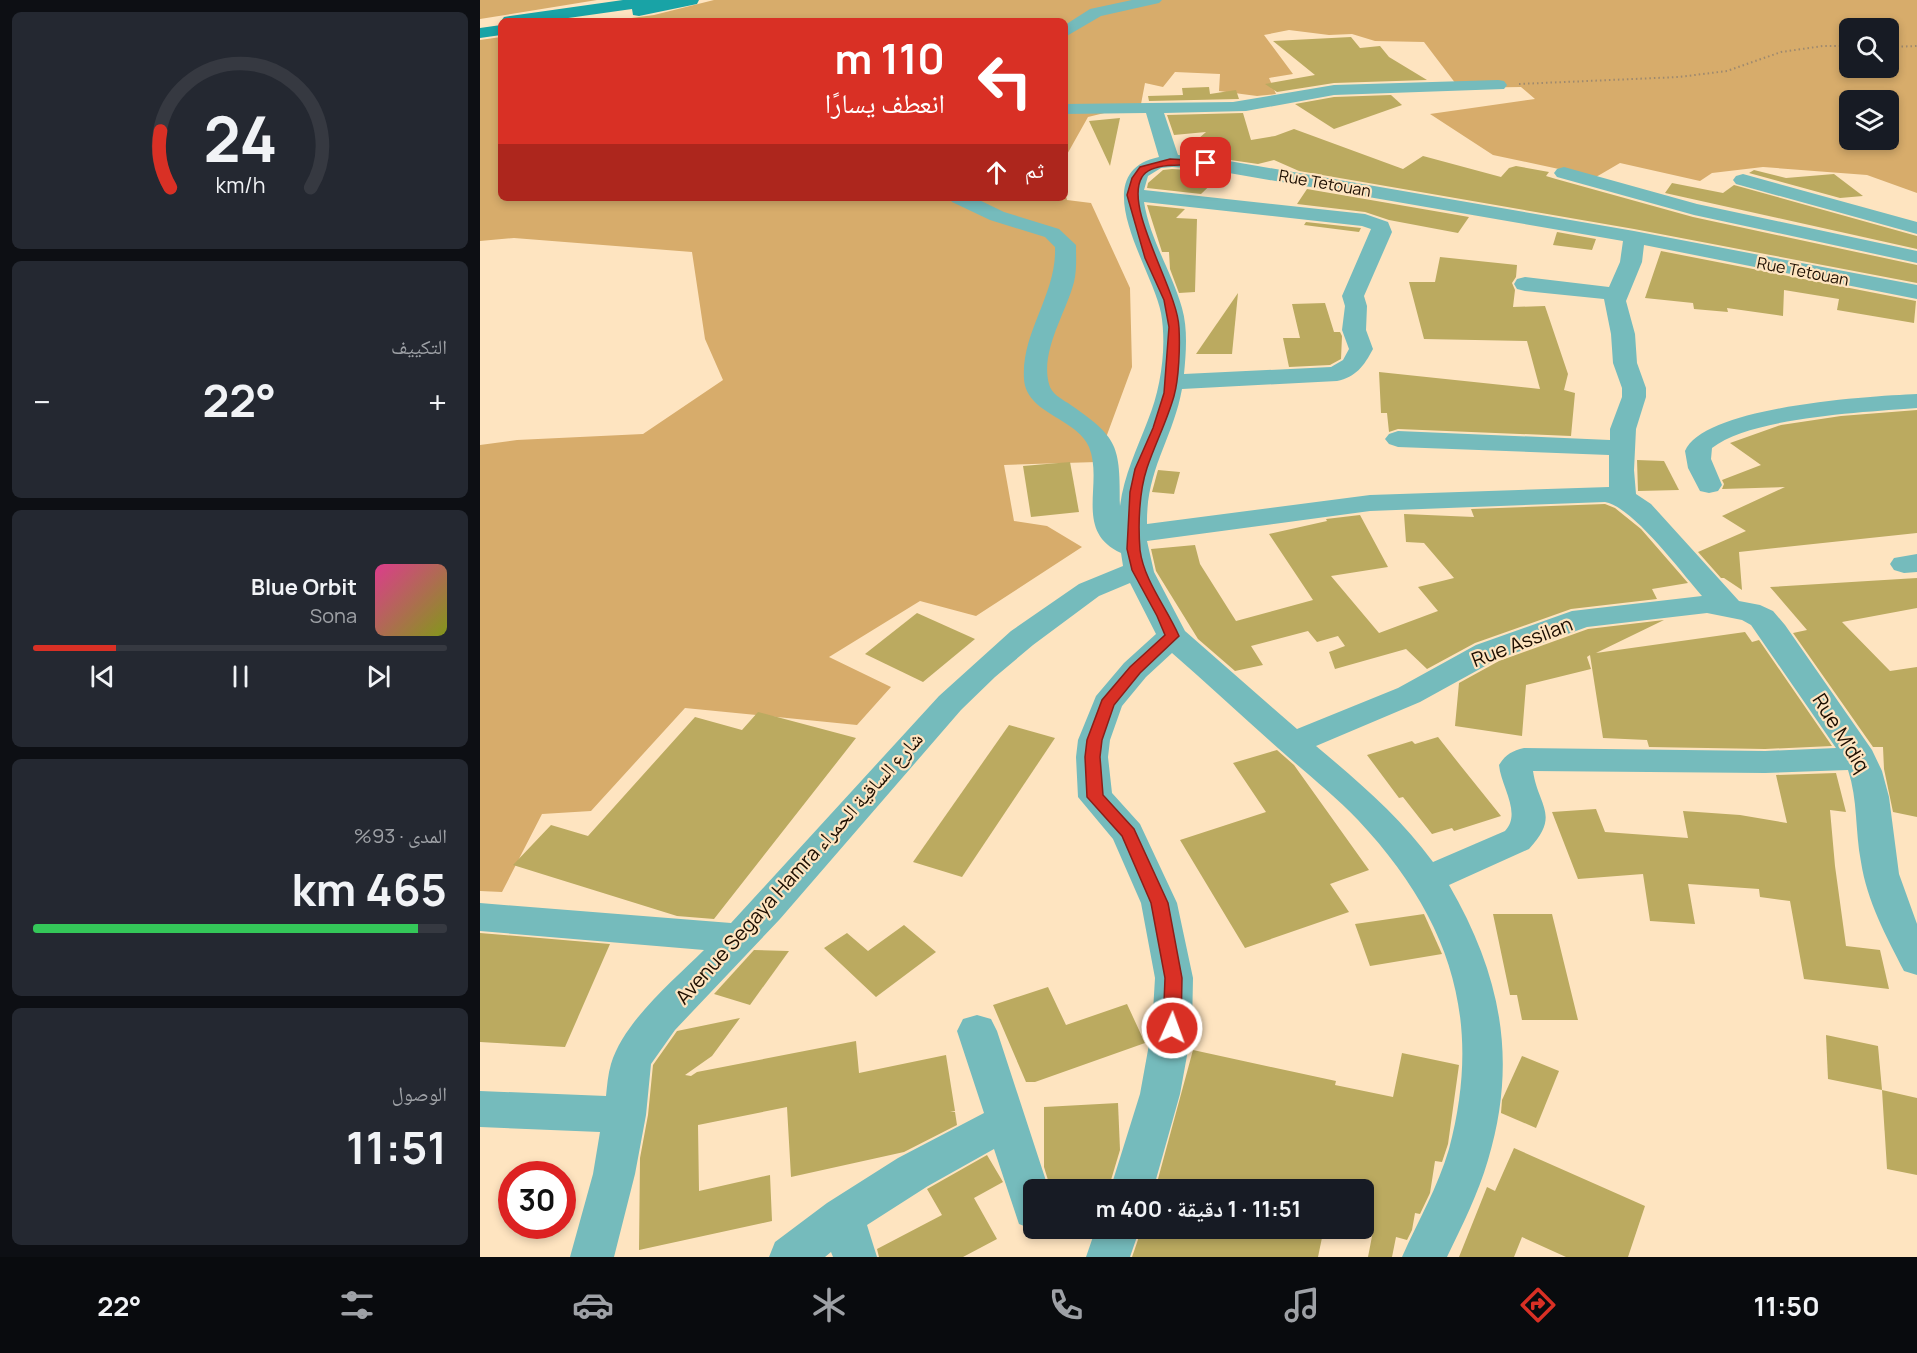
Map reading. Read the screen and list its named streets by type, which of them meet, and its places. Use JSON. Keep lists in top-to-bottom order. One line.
{"streets":{"street":["Rue Tetouan","Rue Assilan","Rue M'diq","Avenue Segaya Hamra شارع الساقية الحمراء"]},"crossings":[["Rue Assilan","Rue M'diq"]],"page":{"turn":["110 m","انعطف يسارًا"],"then":"ثم","tile":["التكييف",["المدى · 93%","465 km"],["الوصول","11:51"]],"heat":["−","22°","+"],"song":["Blue Orbit","Sona"],"limit":"30","trip":"11:51 · 1 دقيقة · 400 m","tabs":["11:50","22°"],"gauge":["24","km/h"]}}
